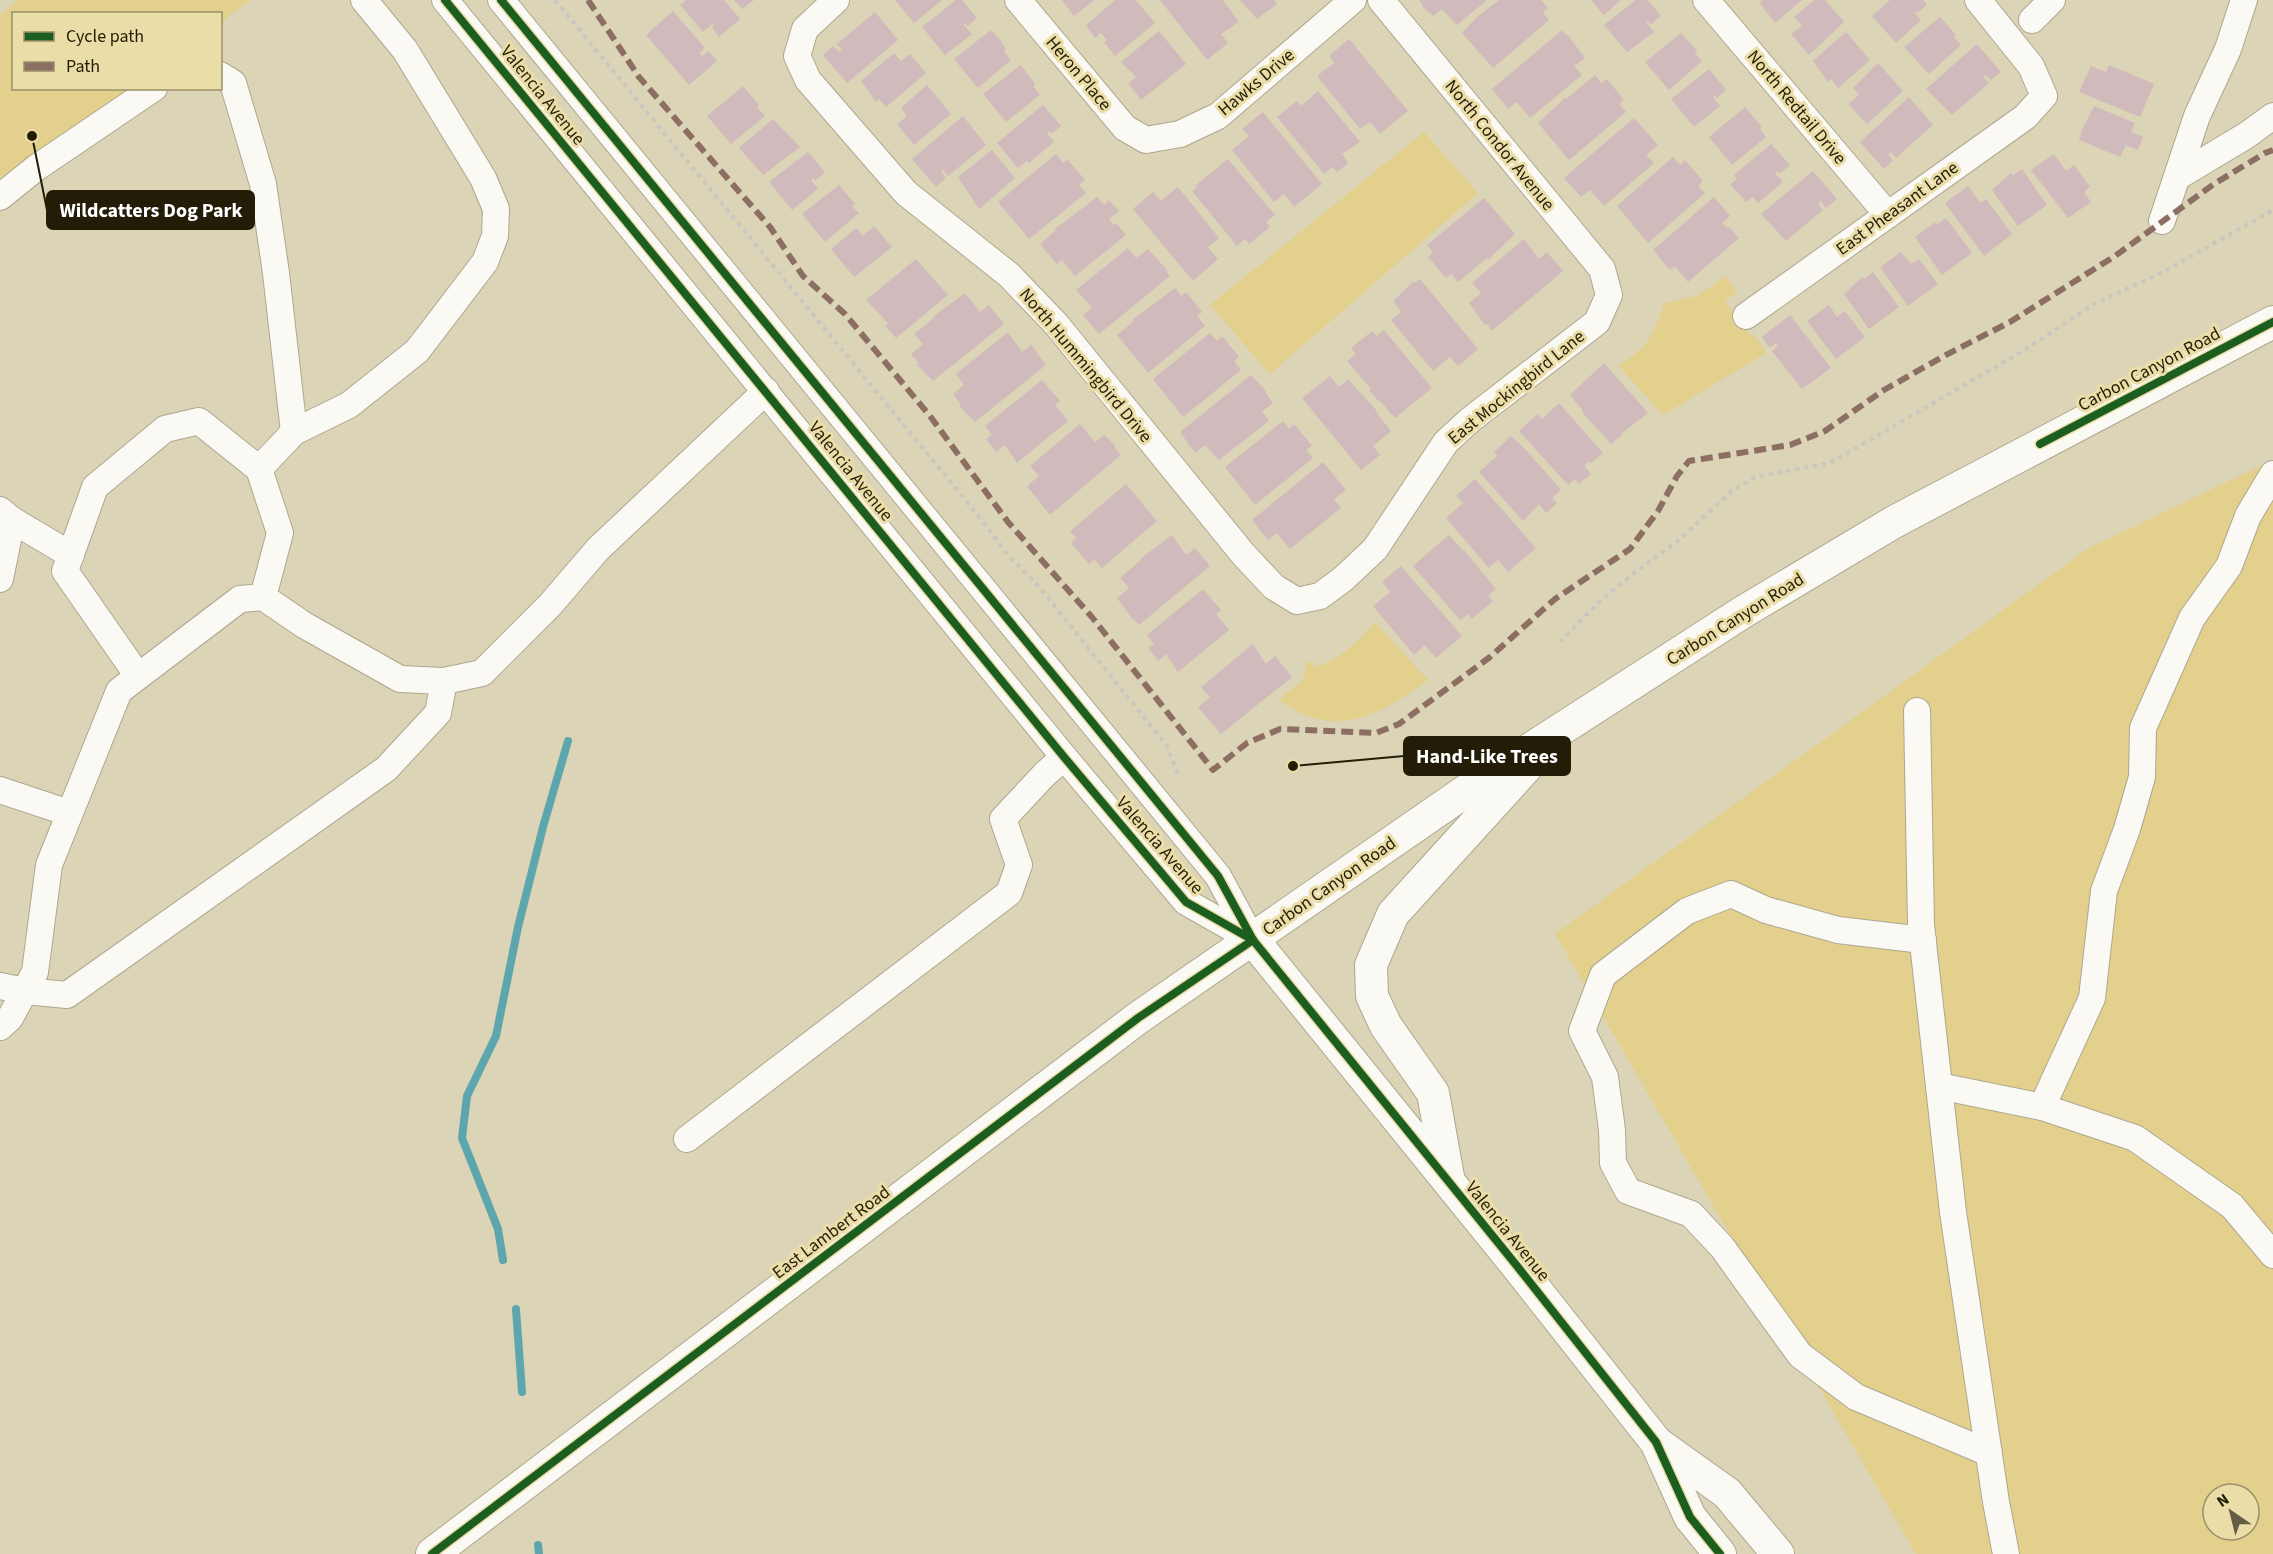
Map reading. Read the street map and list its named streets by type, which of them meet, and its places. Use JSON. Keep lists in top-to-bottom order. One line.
{"streets":{"main road":["Valencia Avenue","Carbon Canyon Road","East Lambert Road"],"street":["Heron Place","Hawks Drive","North Redtail Drive","North Condor Avenue","East Pheasant Lane","North Hummingbird Drive","East Mockingbird Lane"]},"crossings":[["Heron Place","Hawks Drive"],["Valencia Avenue","Carbon Canyon Road"],["Valencia Avenue","East Lambert Road"],["North Redtail Drive","East Pheasant Lane"],["North Condor Avenue","East Mockingbird Lane"],["North Hummingbird Drive","East Mockingbird Lane"],["Carbon Canyon Road","East Lambert Road"]],"places":["Wildcatters Dog Park","Hand-Like Trees"],"legend":["Cycle path","Path"],"north":"top left"}
